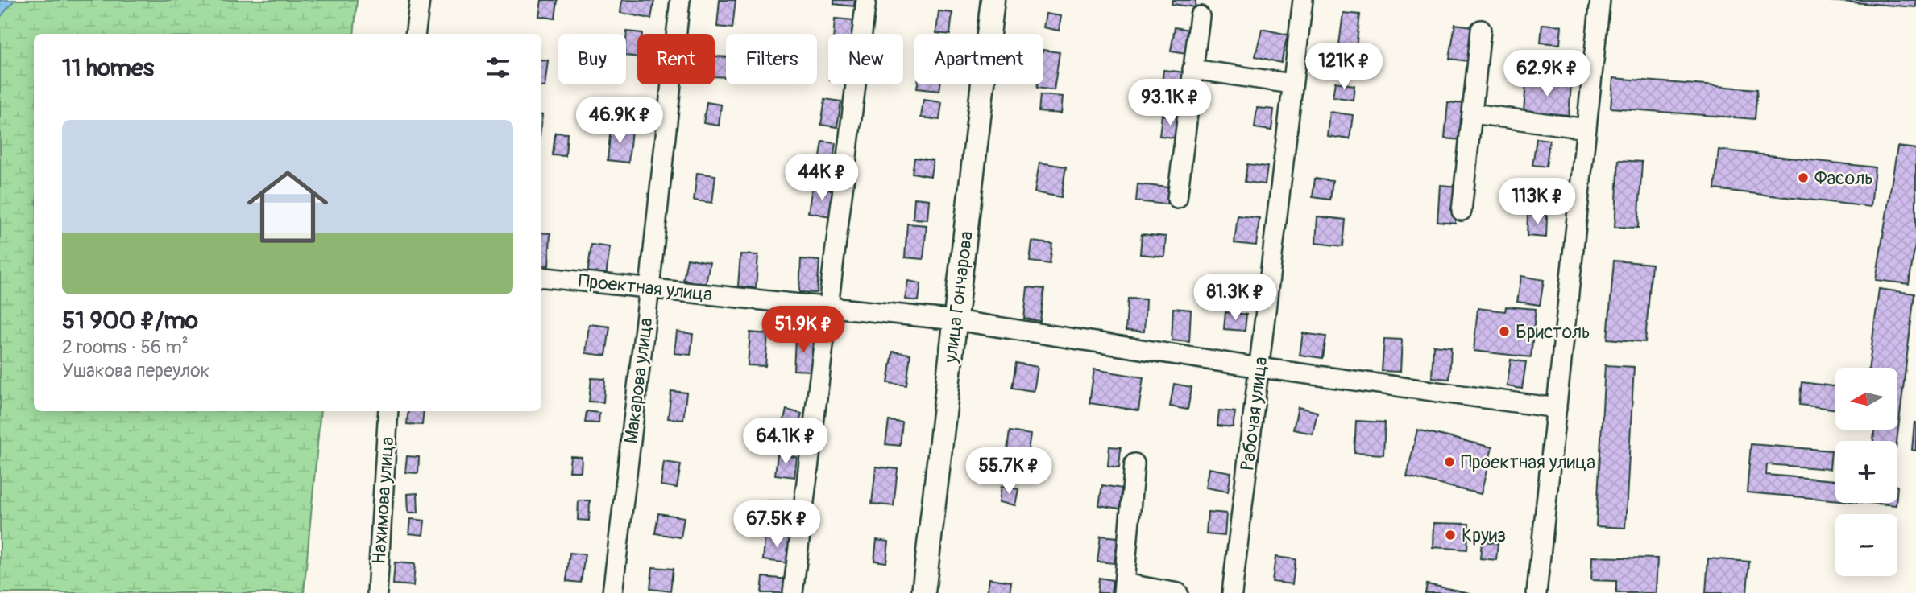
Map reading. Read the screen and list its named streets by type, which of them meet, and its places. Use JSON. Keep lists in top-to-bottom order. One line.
{"streets":{"street":["Проектная улица","улица Гончарова","Макарова улица","Рабочая улица","Нахимова улица"]},"crossings":[["Проектная улица","улица Гончарова"],["Проектная улица","Макарова улица"],["Проектная улица","Рабочая улица"]],"places":["Фасоль","Бристоль","Проектная улица","Круиз"],"north":"left","page":{"chip":["Buy","Rent","Filters","New","Apartment"],"heading":"11 homes","price":["121K ₽","62.9K ₽","93.1K ₽","46.9K ₽","44K ₽","113K ₽","81.3K ₽","51.9K ₽","64.1K ₽","55.7K ₽","67.5K ₽"],"list":[{"name":"51 900 ₽/mo","note":"2 rooms · 56 m² · Ушакова переулок"}],"map_buttons":["+","−"]}}
